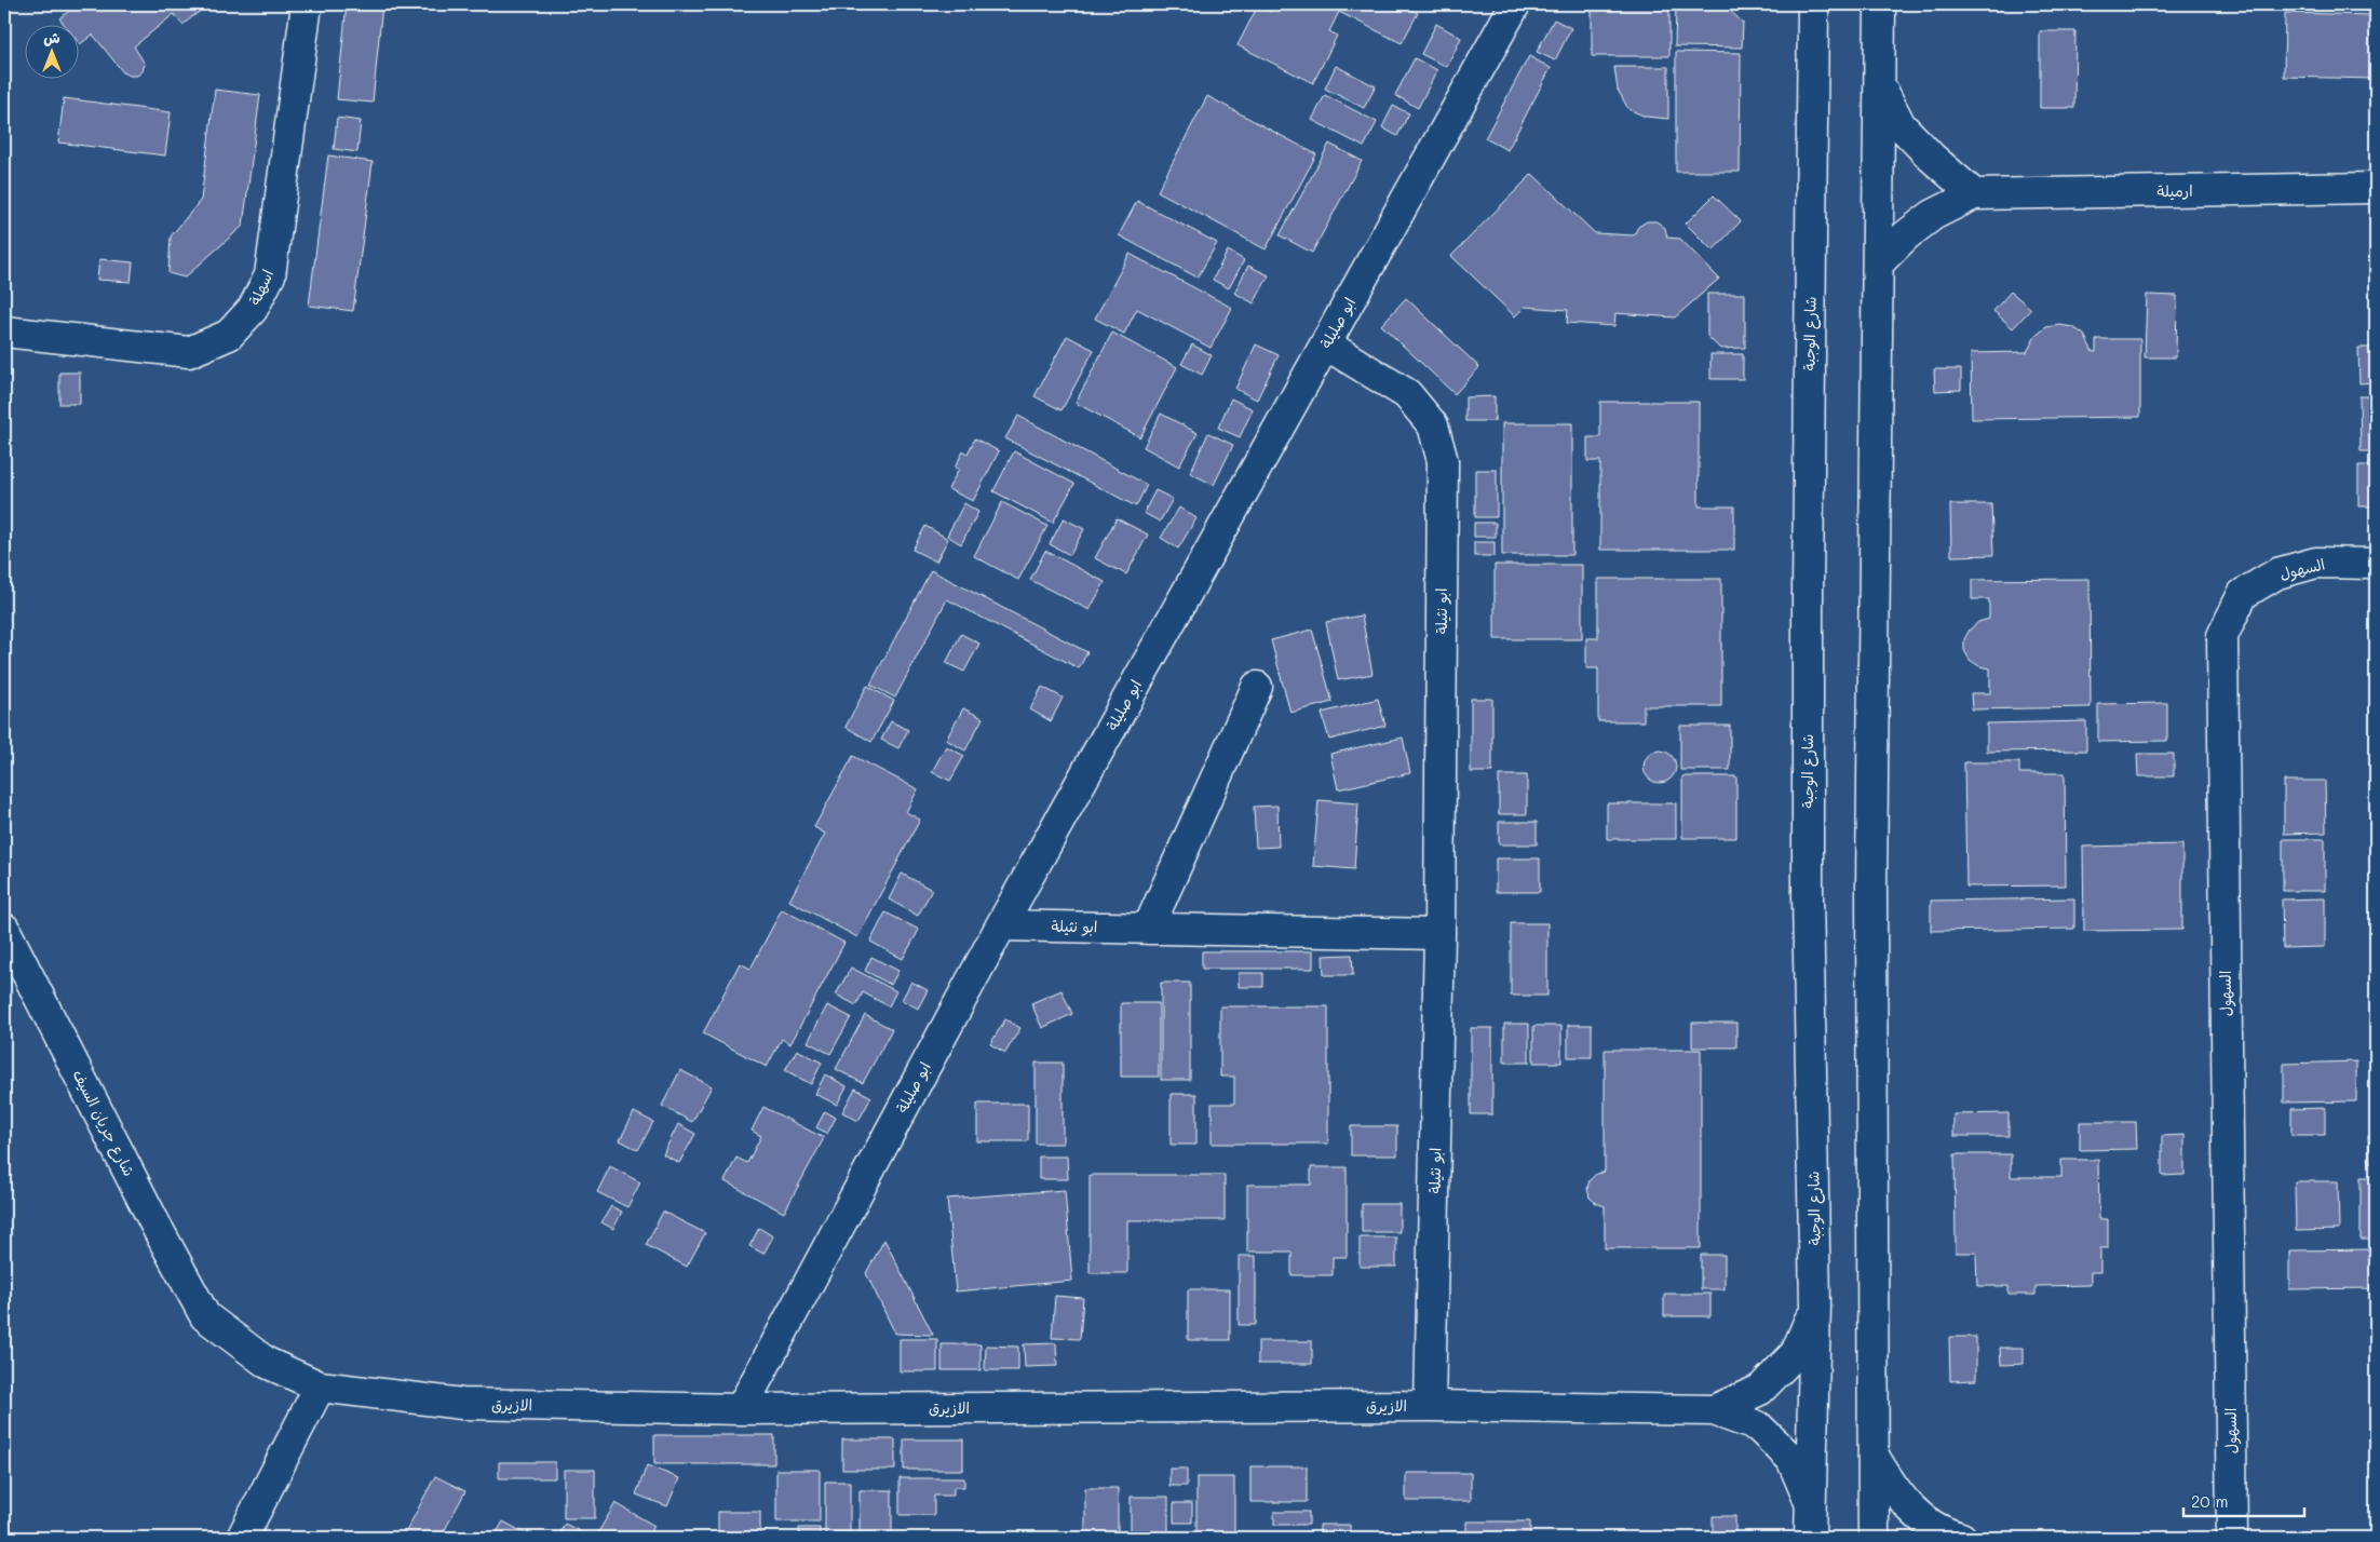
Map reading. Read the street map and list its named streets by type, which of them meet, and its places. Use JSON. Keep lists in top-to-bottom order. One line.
{"streets":{"street":["ارميلة","اسهلة","ابو صليلة","شارع الوجبة","السهول","ابو نثيلة","شارع جريان السيف","الازيرق"]},"crossings":[["ابو صليلة","ابو نثيلة"],["ابو صليلة","الازيرق"],["شارع الوجبة","الازيرق"],["ابو نثيلة","الازيرق"],["شارع جريان السيف","الازيرق"]],"scale_bar":"20 m","north":"top"}
